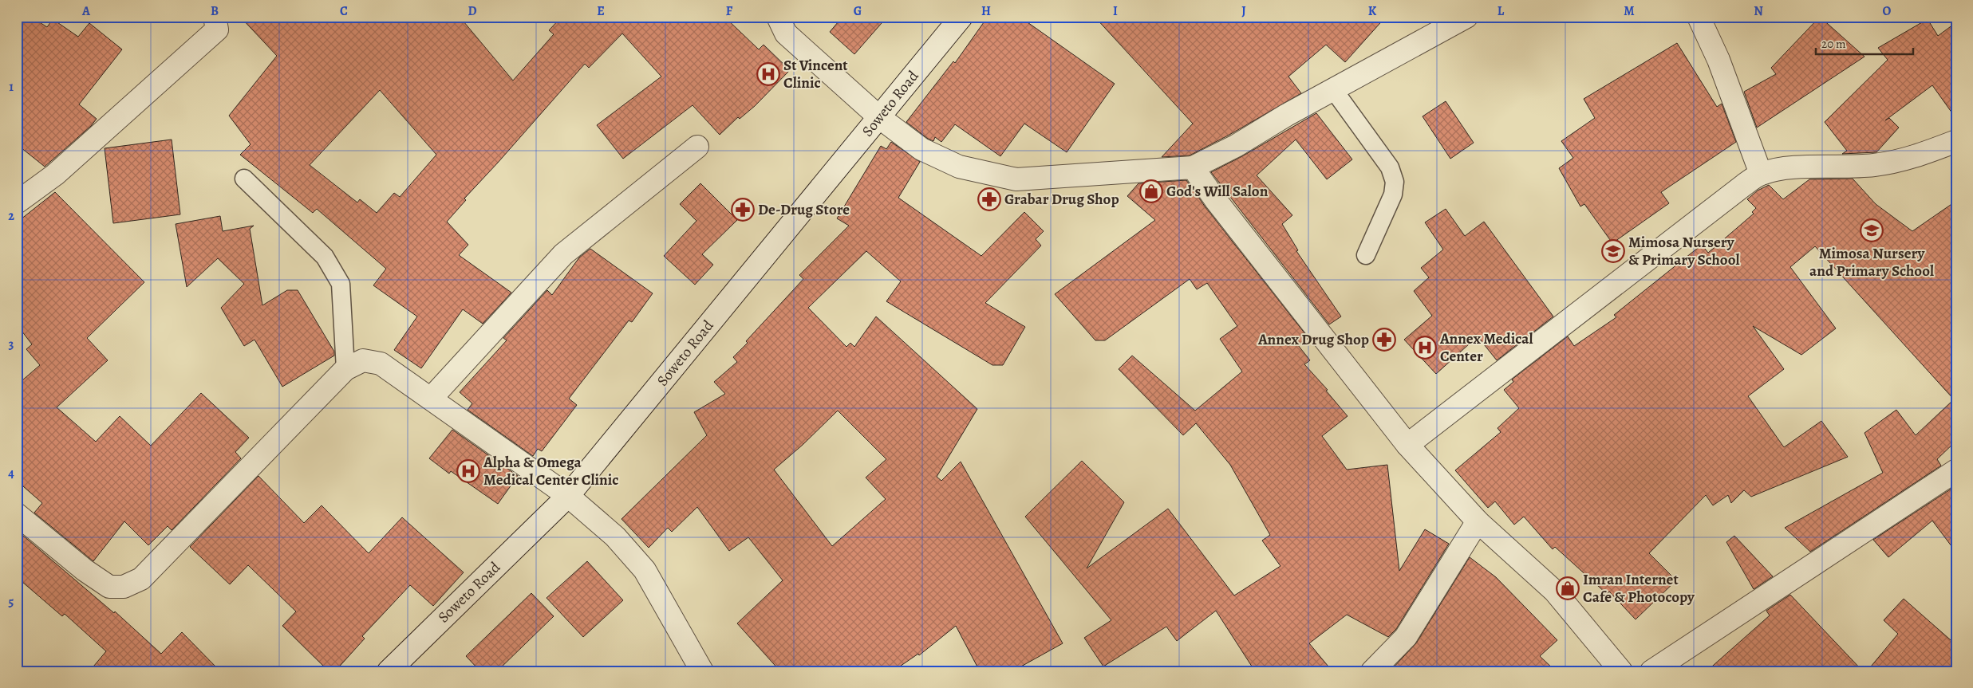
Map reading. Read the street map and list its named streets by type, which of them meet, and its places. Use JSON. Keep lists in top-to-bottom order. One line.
{"streets":{"street":["Soweto Road"]},"places":{"hospital":["St Vincent Clinic","Annex Medical Center","Alpha & Omega Medical Center Clinic"],"shop":["God's Will Salon","Imran Internet Cafe & Photocopy"],"pharmacy":["Grabar Drug Shop","De-Drug Store","Annex Drug Shop"],"school or university":["Mimosa Nursery and Primary School","Mimosa Nursery & Primary School"]},"scale_bar":"20 m","grid":{"columns":["A","B","C","D","E","F","G","H","I","J","K","L","M","N","O"],"rows":["1","2","3","4","5"]}}
